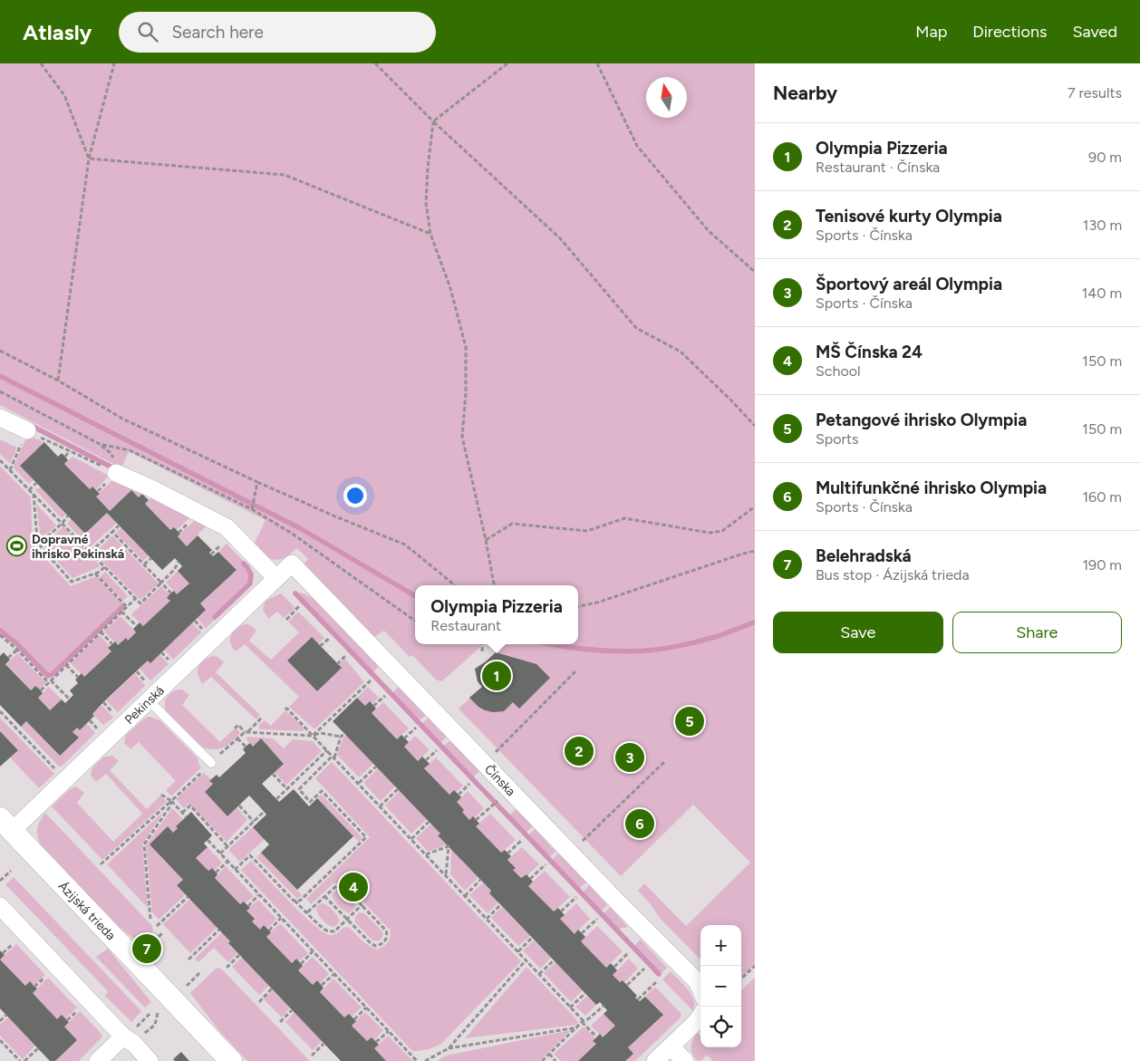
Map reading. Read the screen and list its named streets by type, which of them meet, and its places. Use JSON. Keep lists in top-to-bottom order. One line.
{"streets":{"street":["Pekinská","Čínska","Ázijská trieda"]},"crossings":[["Pekinská","Čínska"],["Pekinská","Ázijská trieda"]],"places":{"sports":["Dopravné ihrisko Pekinská"]},"north":"top","page":{"header":"Atlasly","search":"Search here","nav":["Map","Directions","Saved"],"heading":["Nearby","7 results"],"list":[{"mark":"1","name":"Olympia Pizzeria","note":"Restaurant · Čínska","value":"90 m"},{"mark":"2","name":"Tenisové kurty Olympia","note":"Sports · Čínska","value":"130 m"},{"mark":"3","name":"Športový areál Olympia","note":"Sports · Čínska","value":"140 m"},{"mark":"4","name":"MŠ Čínska 24","note":"School","value":"150 m"},{"mark":"5","name":"Petangové ihrisko Olympia","note":"Sports","value":"150 m"},{"mark":"6","name":"Multifunkčné ihrisko Olympia","note":"Sports · Čínska","value":"160 m"},{"mark":"7","name":"Belehradská","note":"Bus stop · Ázijská trieda","value":"190 m"}],"popup":["Olympia Pizzeria","Restaurant"],"buttons":["Save","Share"],"pins":["1","5","2","3","6","4","7"],"map_buttons":["+","−"]}}
